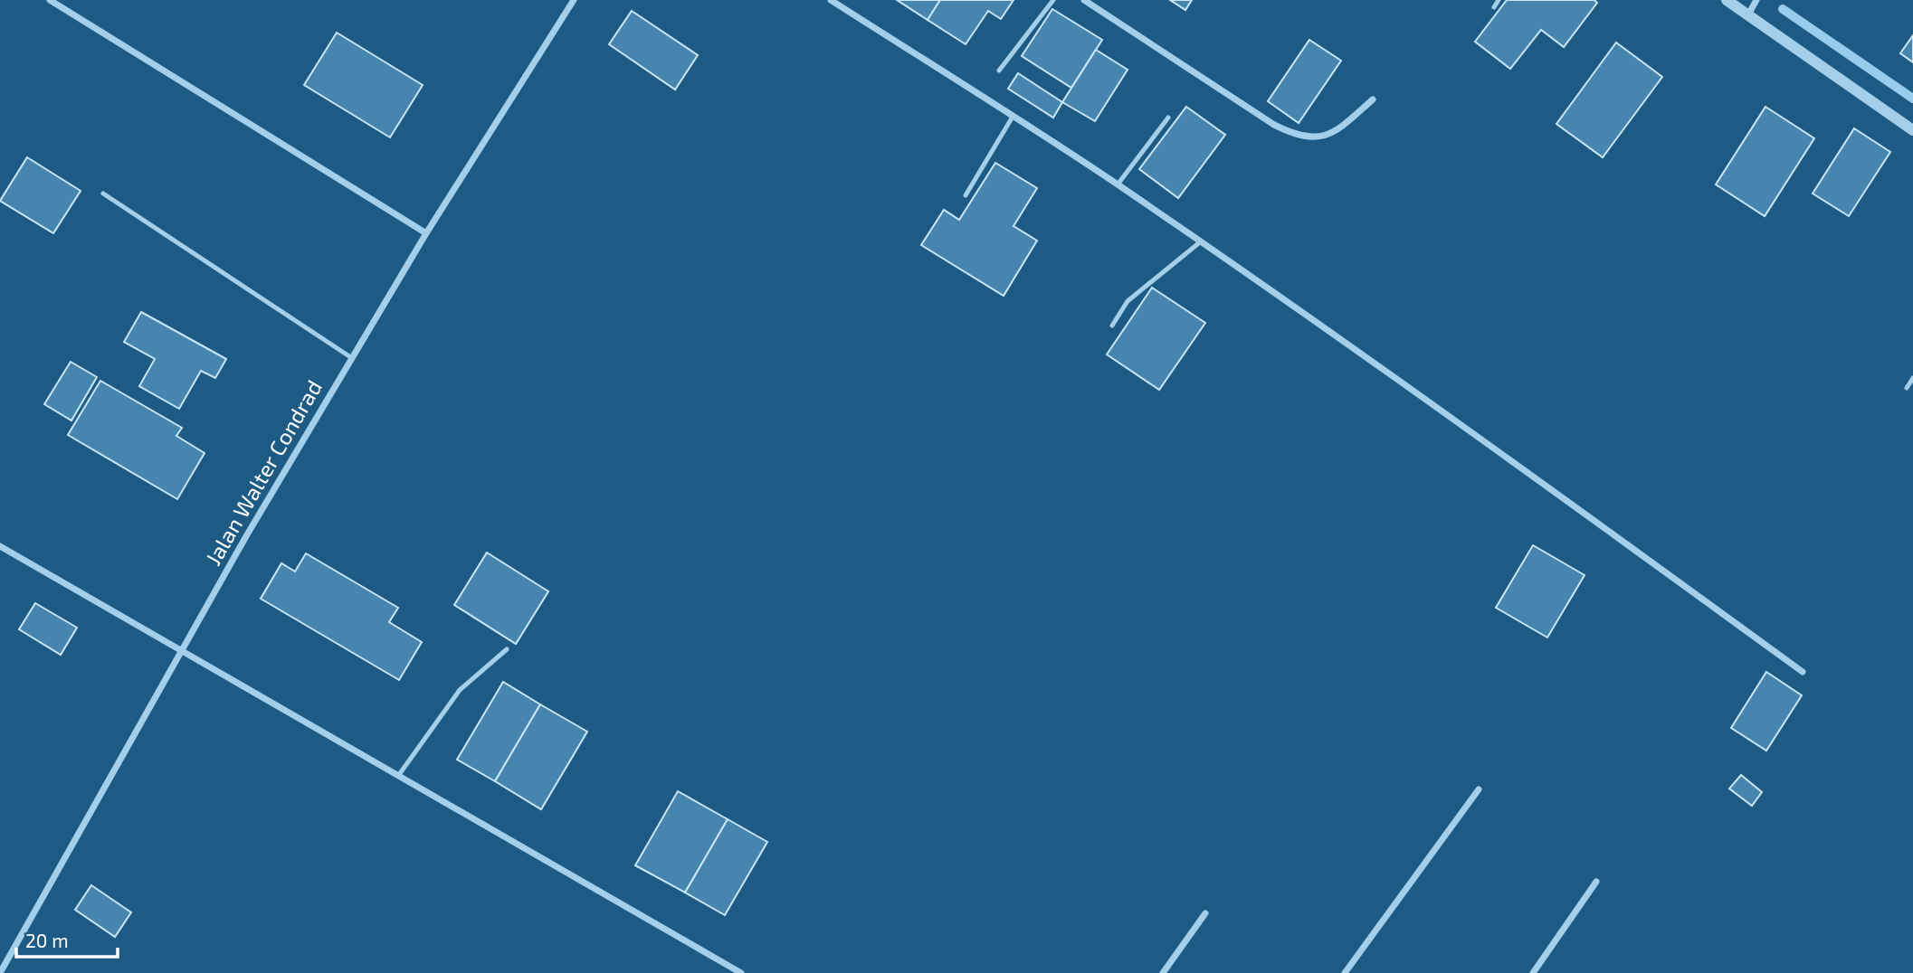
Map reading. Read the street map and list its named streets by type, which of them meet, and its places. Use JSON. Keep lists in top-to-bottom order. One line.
{"streets":{"street":["Jalan Walter Condrad"]},"scale_bar":"20 m"}
